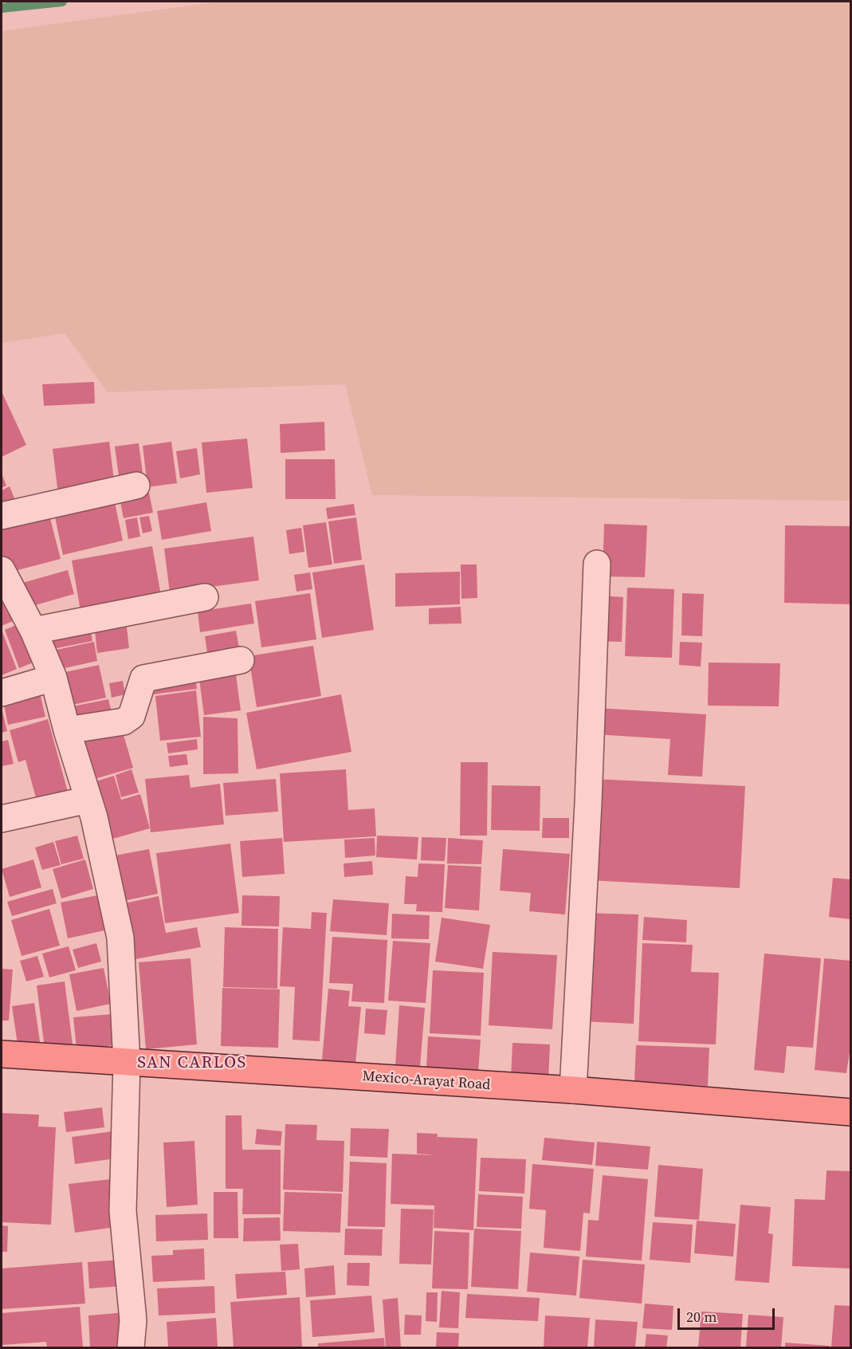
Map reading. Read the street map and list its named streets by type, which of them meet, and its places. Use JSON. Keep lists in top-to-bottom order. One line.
{"streets":{"main road":["Mexico-Arayat Road"]},"districts":["SAN CARLOS"],"scale_bar":"20 m"}
